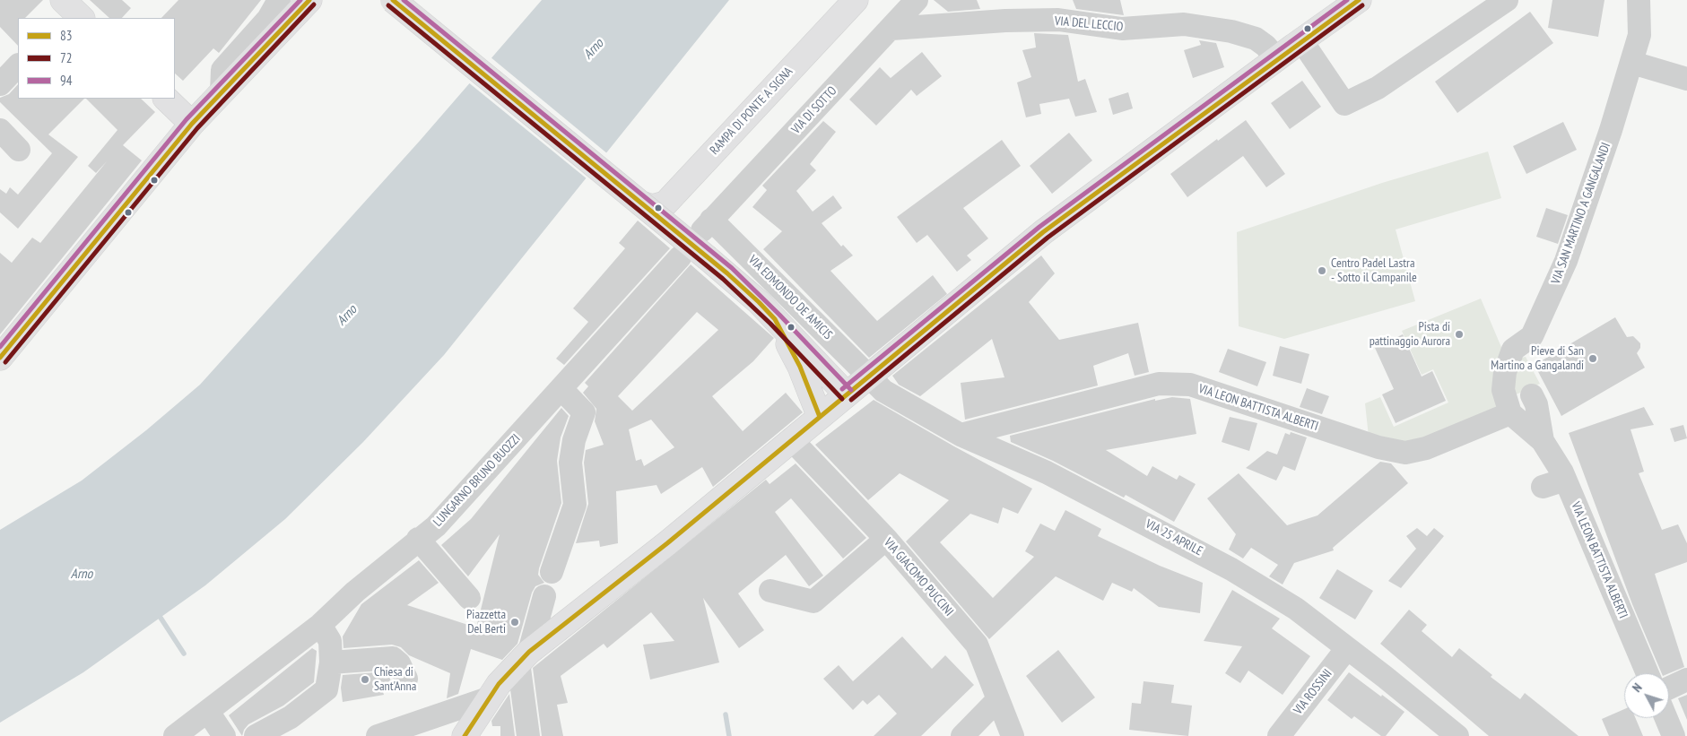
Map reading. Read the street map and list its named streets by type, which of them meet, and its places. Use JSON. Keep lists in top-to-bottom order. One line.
{"streets":{"main road":["RAMPA DI PONTE A SIGNA"],"street":["VIA DEL LECCIO","VIA DI SOTTO","VIA SAN MARTINO A GANGALANDI","VIA EDMONDO DE AMICIS","VIA LEON BATTISTA ALBERTI","LUNGARNO BRUNO BUOZZI","VIA 25 APRILE","VIA GIACOMO PUCCINI","VIA ROSSINI"]},"crossings":[["VIA DEL LECCIO","VIA DI SOTTO"],["VIA DI SOTTO","VIA EDMONDO DE AMICIS"],["VIA SAN MARTINO A GANGALANDI","VIA LEON BATTISTA ALBERTI"],["VIA EDMONDO DE AMICIS","VIA 25 APRILE"],["VIA LEON BATTISTA ALBERTI","VIA 25 APRILE"],["VIA 25 APRILE","VIA ROSSINI"]],"water":["Arno"],"places":["Centro Padel Lastra - Sotto il Campanile","Pista di pattinaggio Aurora","Pieve di San Martino a Gangalandi","Piazzetta Del Berti","Chiesa di Sant'Anna"],"lines":["transit line 83","transit line 94","transit line 72"],"legend":["83","72","94"],"north":"top left"}
